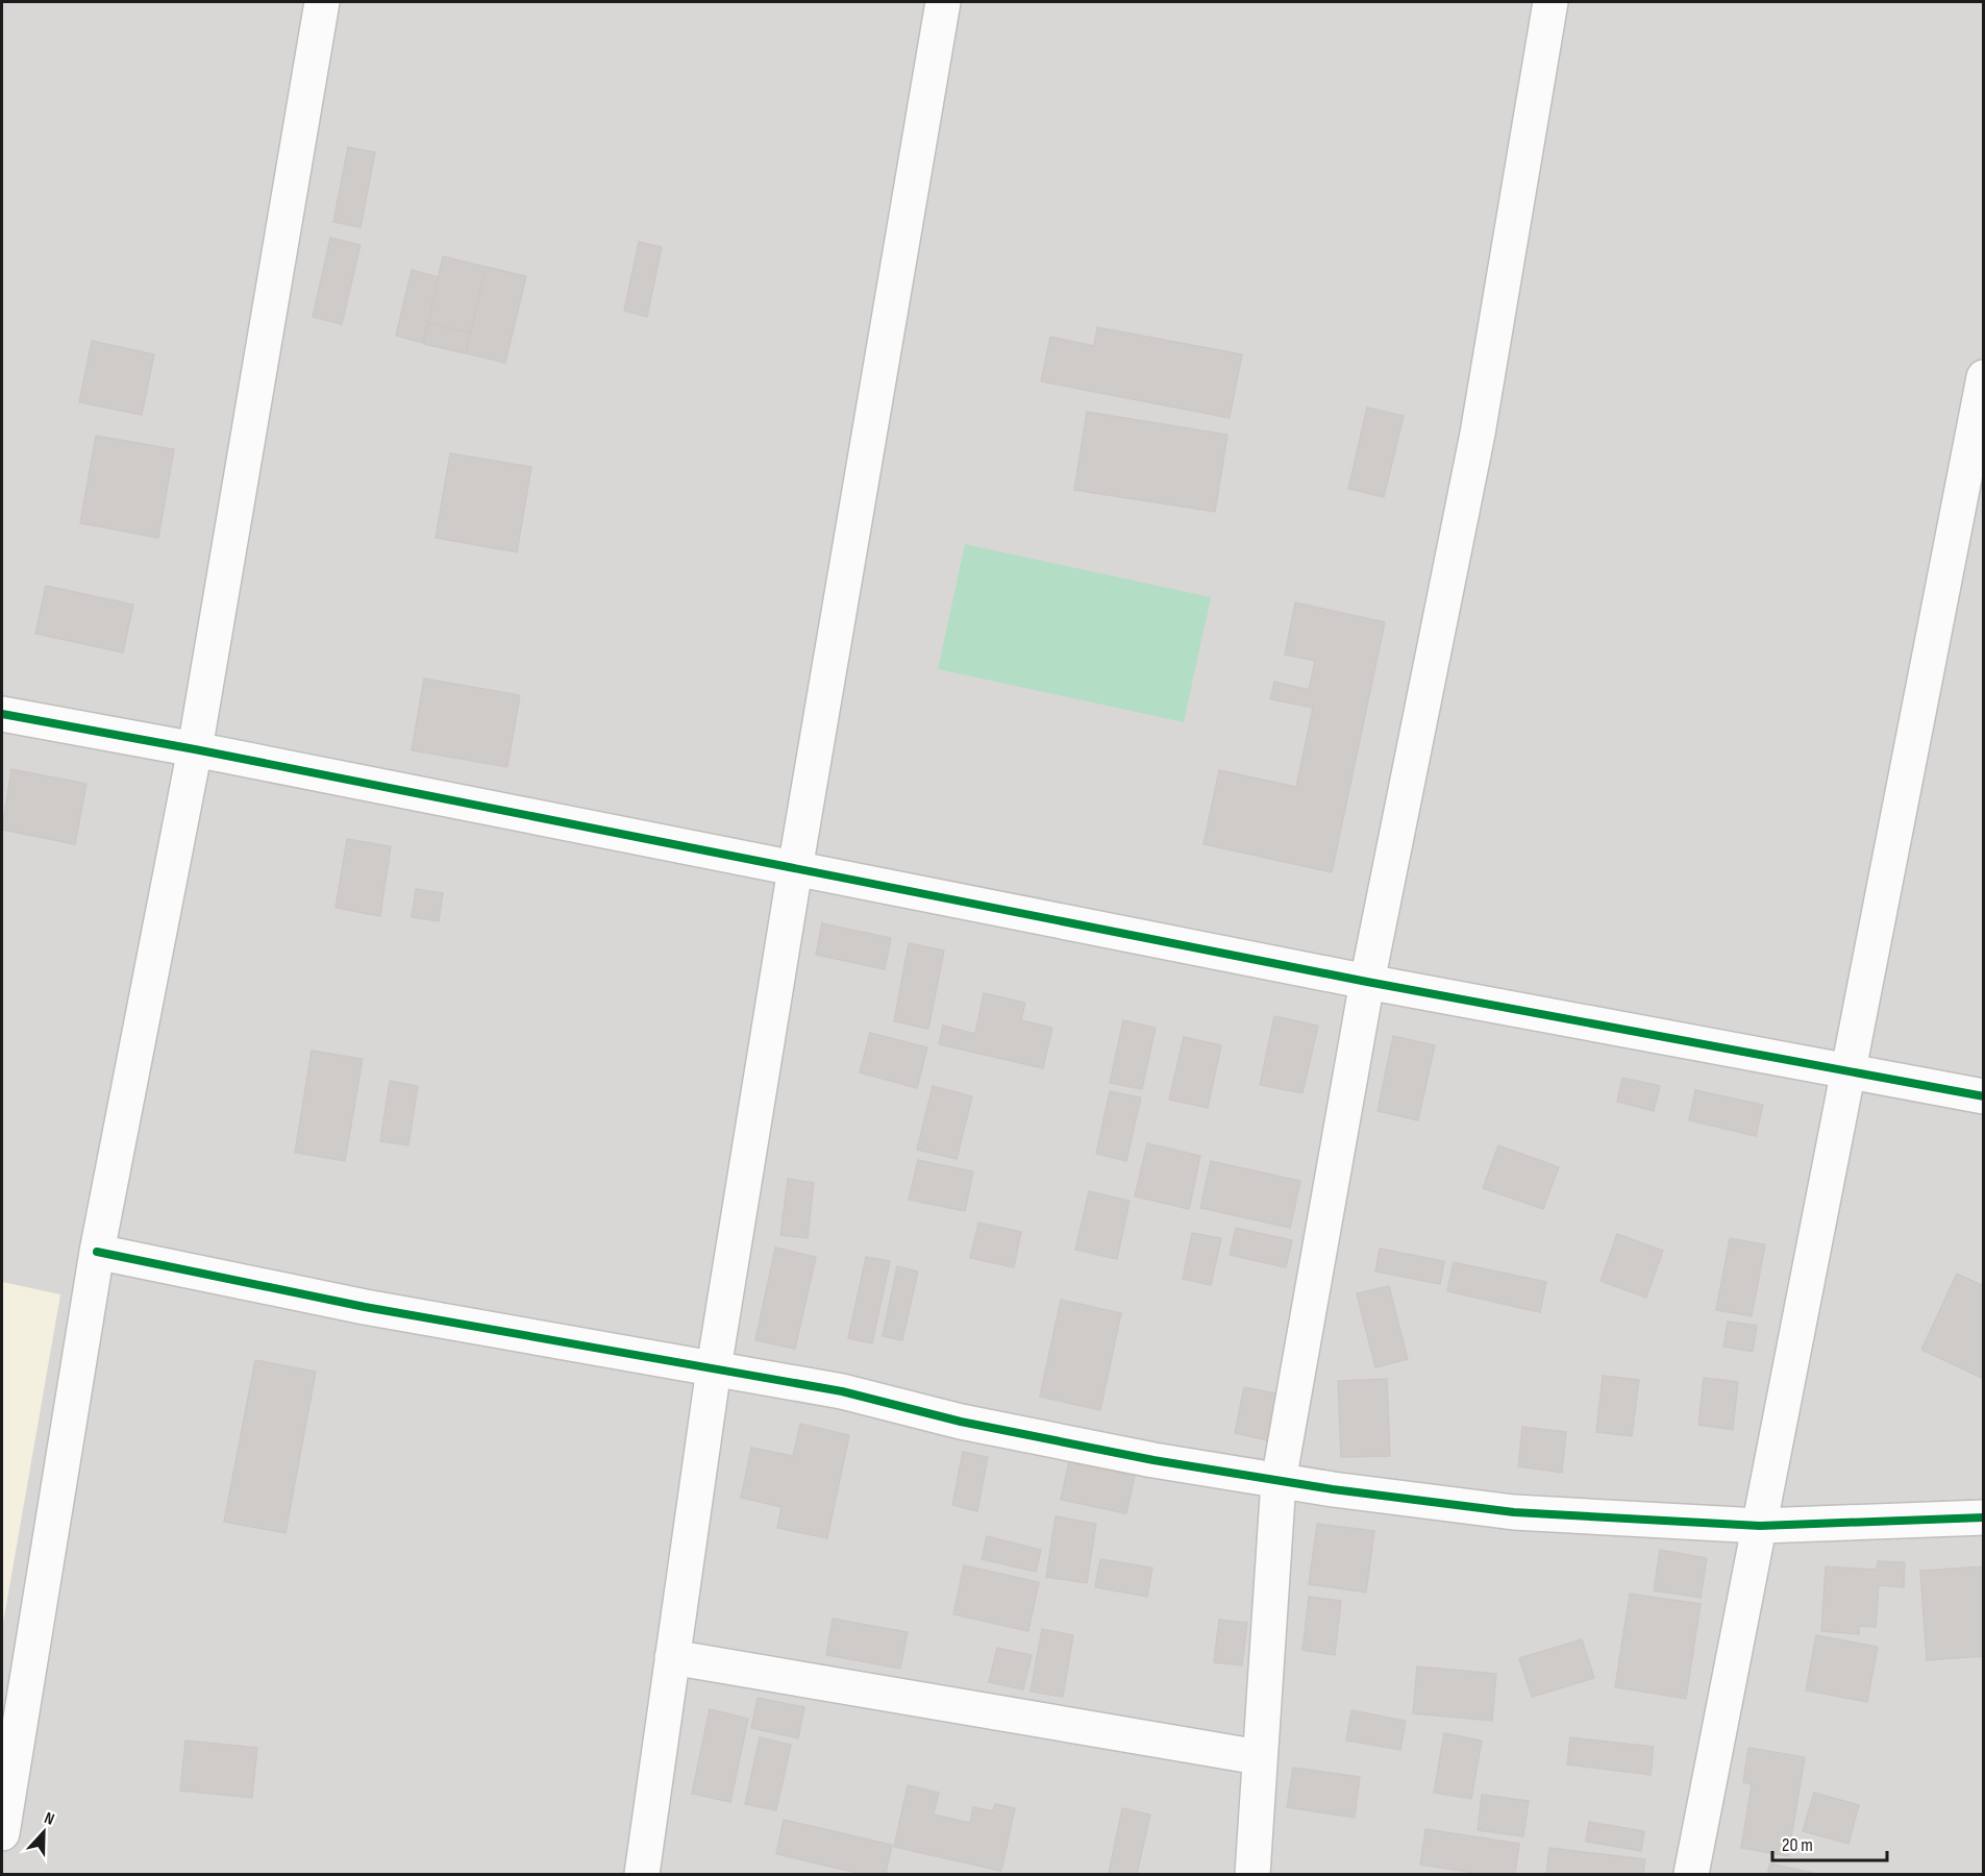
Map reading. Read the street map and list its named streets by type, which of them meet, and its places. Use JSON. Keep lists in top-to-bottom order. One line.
{"scale_bar":"20 m","north":"top"}
